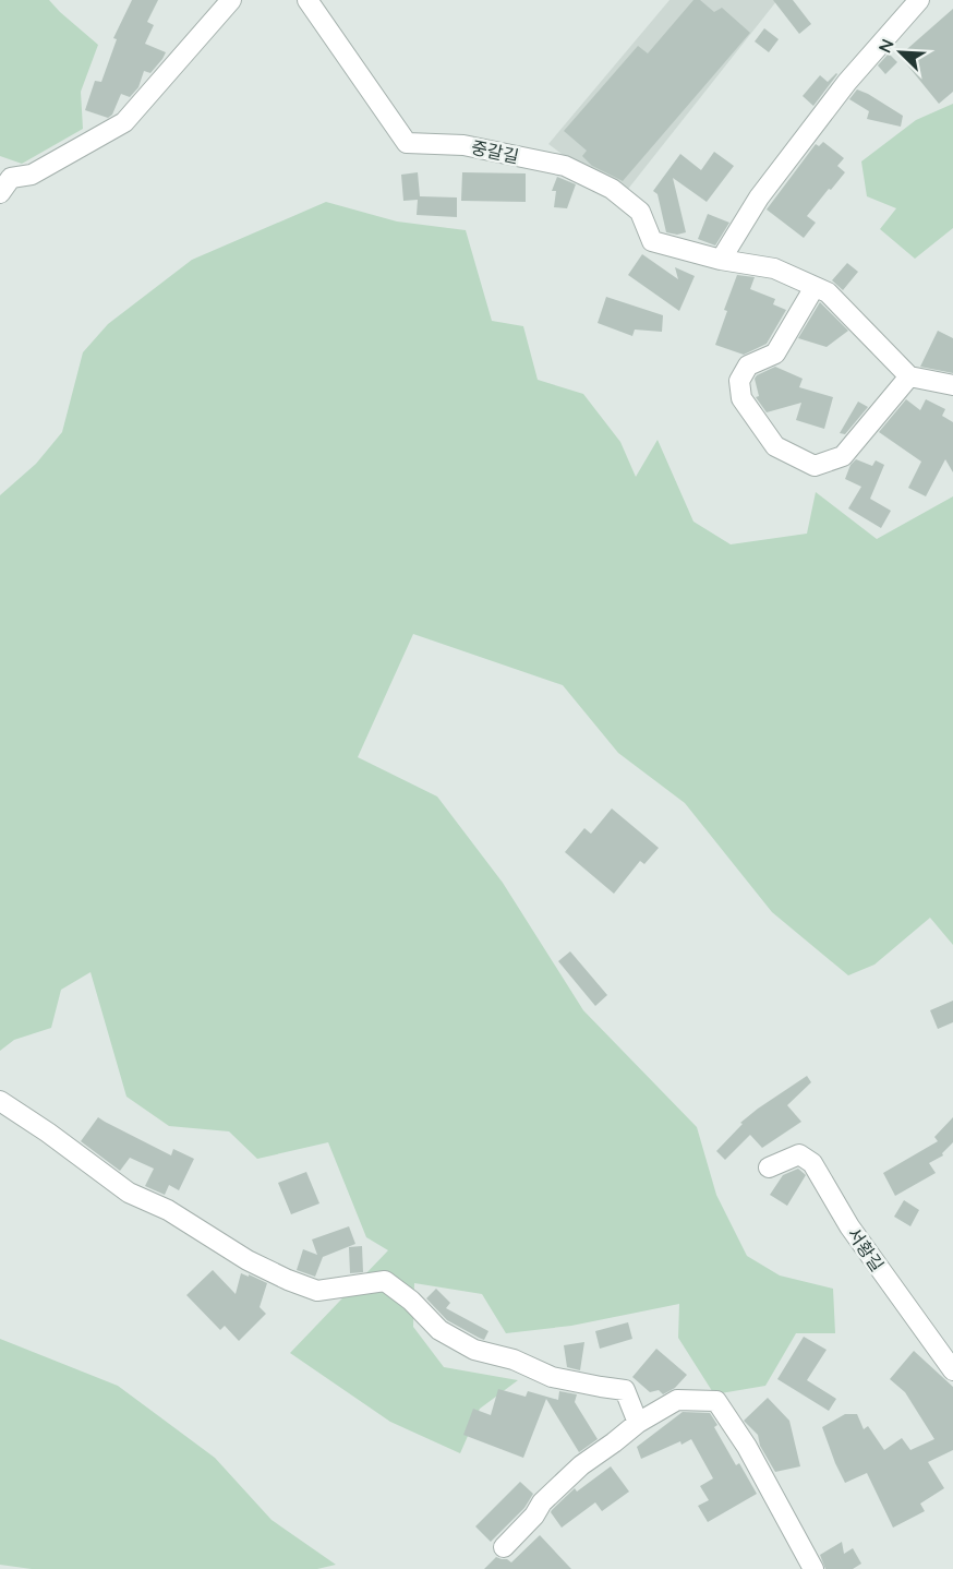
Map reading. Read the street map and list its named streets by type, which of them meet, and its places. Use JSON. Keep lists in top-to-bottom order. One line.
{"streets":{"street":["중갈길","서황길"]},"north":"top left"}
